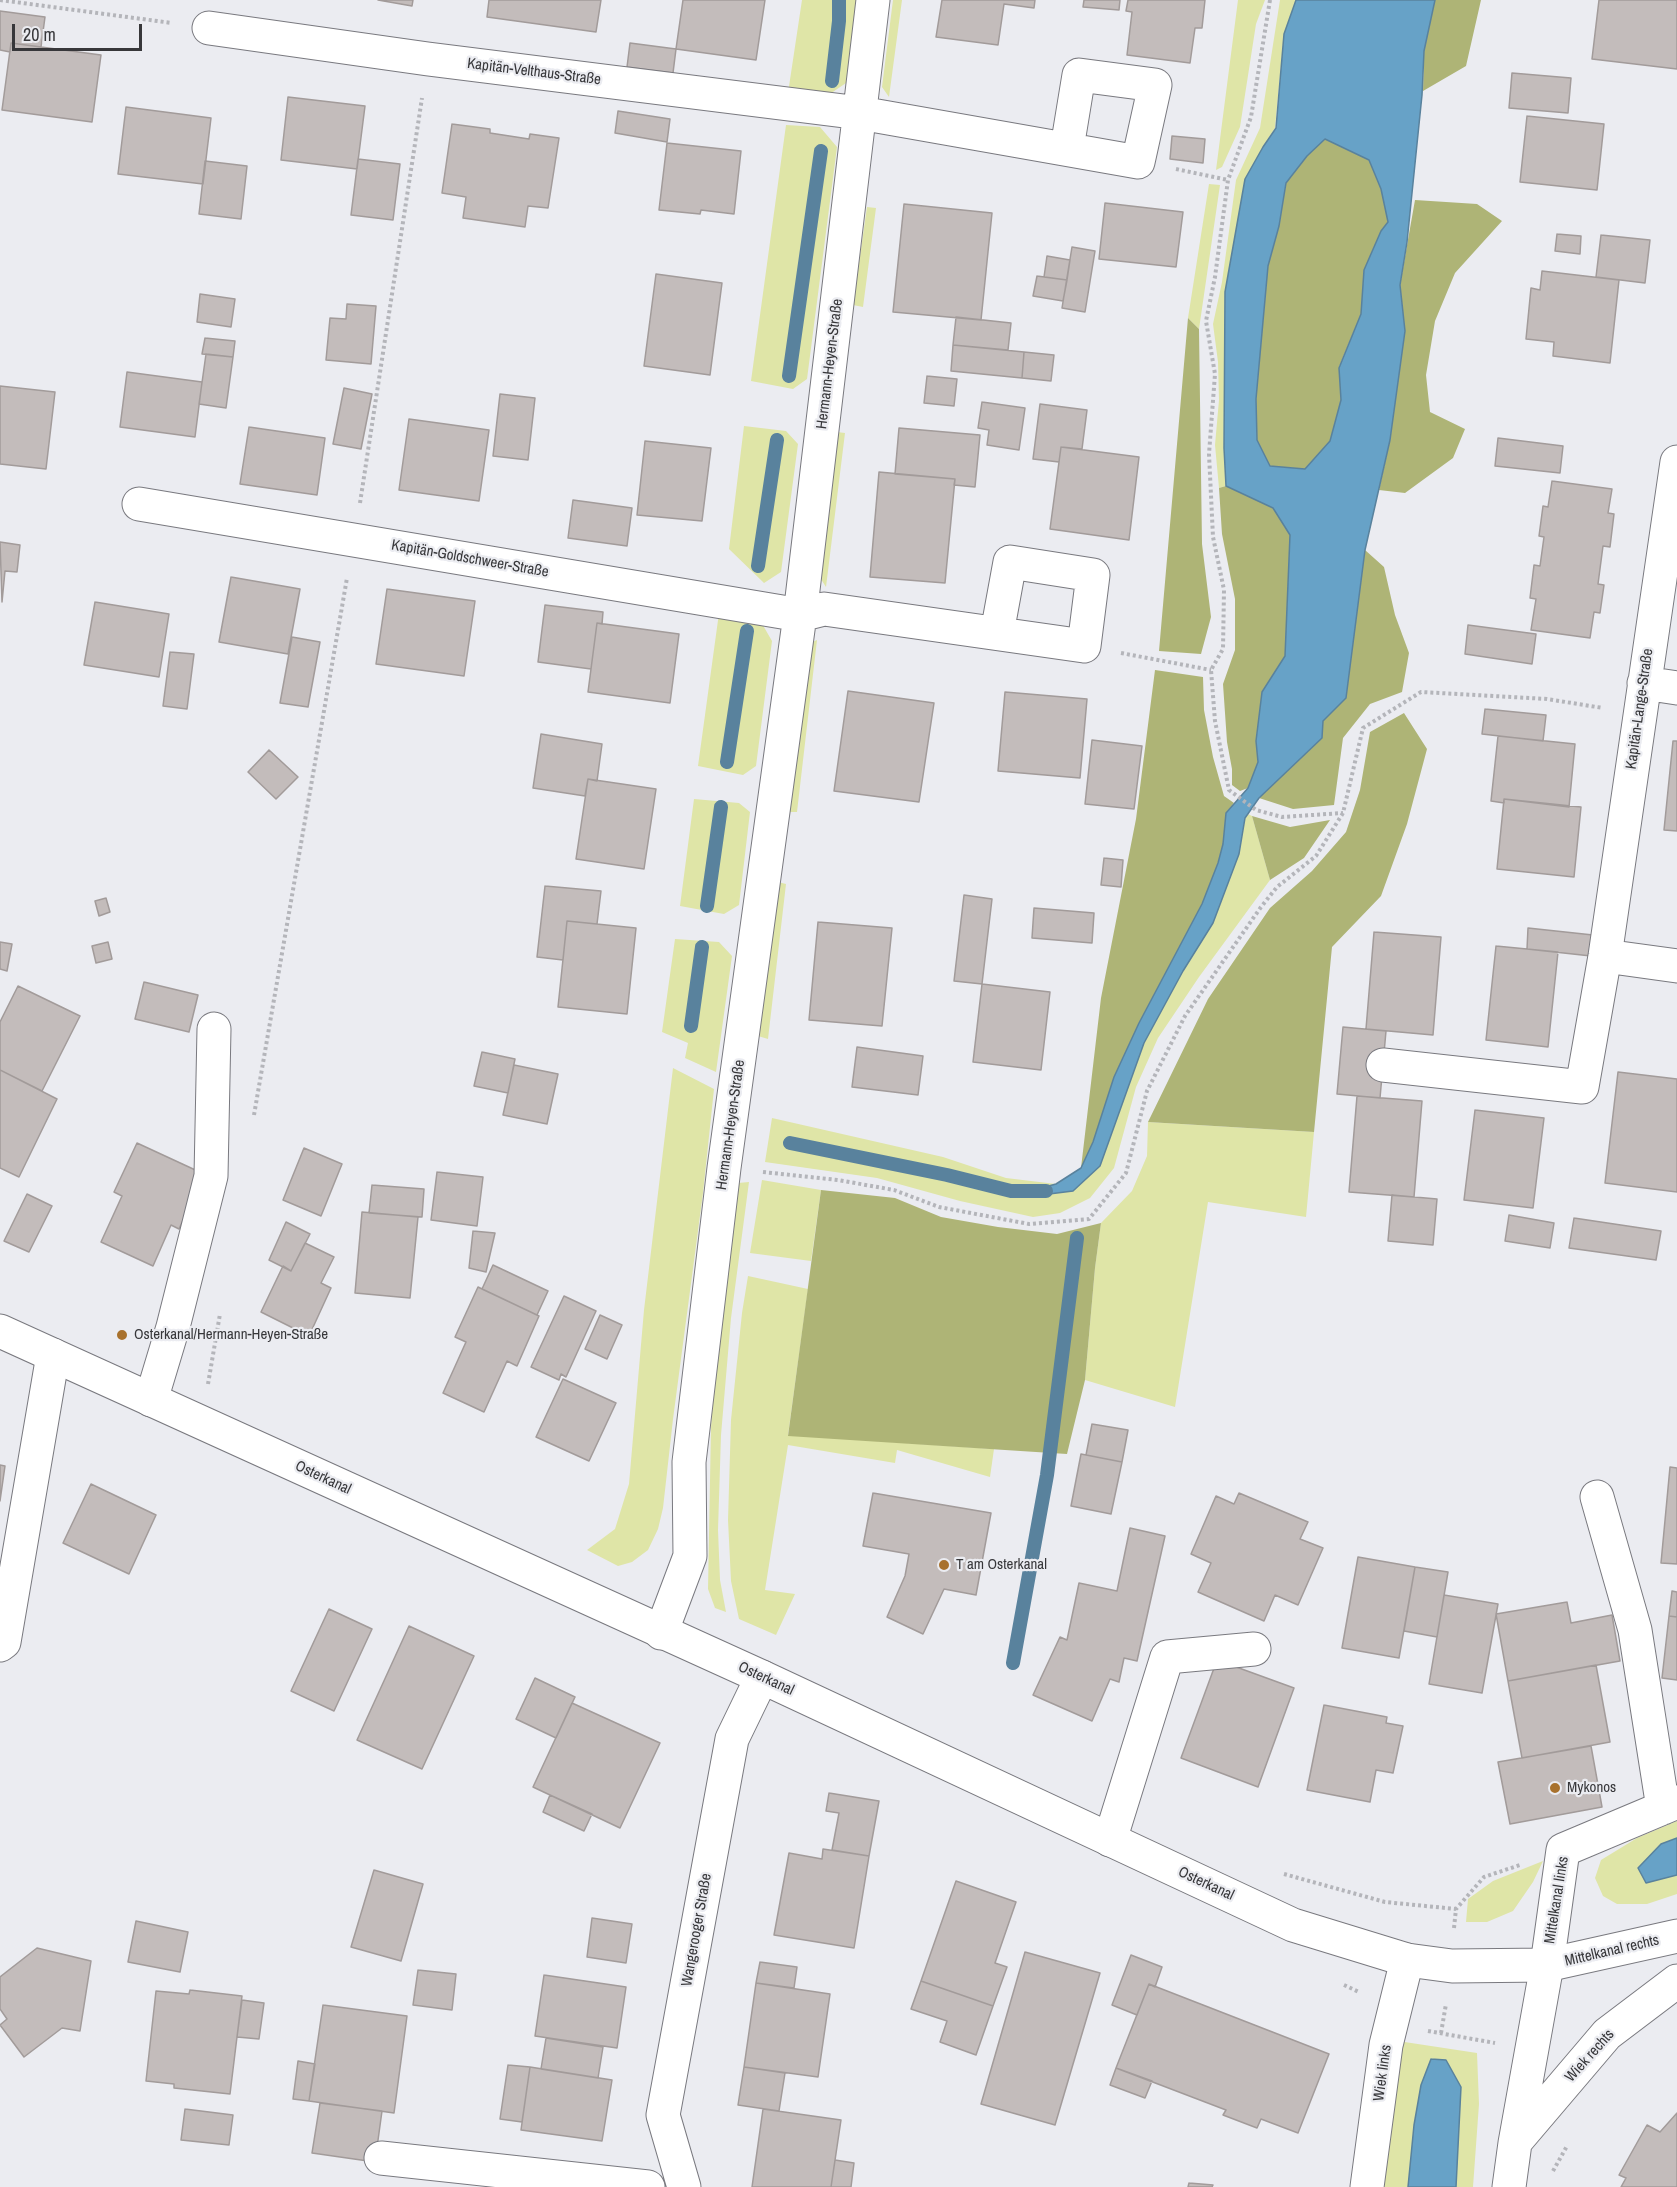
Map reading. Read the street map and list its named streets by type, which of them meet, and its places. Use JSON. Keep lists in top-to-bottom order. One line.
{"streets":{"street":["Kapitän-Velthaus-Straße","Hermann-Heyen-Straße","Kapitän-Goldschweer-Straße","Kapitän-Lange-Straße","Osterkanal","Mittelkanal links","Wangerooger Straße","Mittelkanal rechts","Wiek rechts","Wiek links"]},"crossings":[["Kapitän-Velthaus-Straße","Hermann-Heyen-Straße"],["Hermann-Heyen-Straße","Kapitän-Goldschweer-Straße"],["Hermann-Heyen-Straße","Osterkanal"],["Osterkanal","Mittelkanal links"],["Osterkanal","Wangerooger Straße"],["Osterkanal","Mittelkanal rechts"],["Osterkanal","Wiek links"],["Mittelkanal links","Mittelkanal rechts"]],"places":["Osterkanal/Hermann-Heyen-Straße","T am Osterkanal","Mykonos"],"scale_bar":"20 m"}
